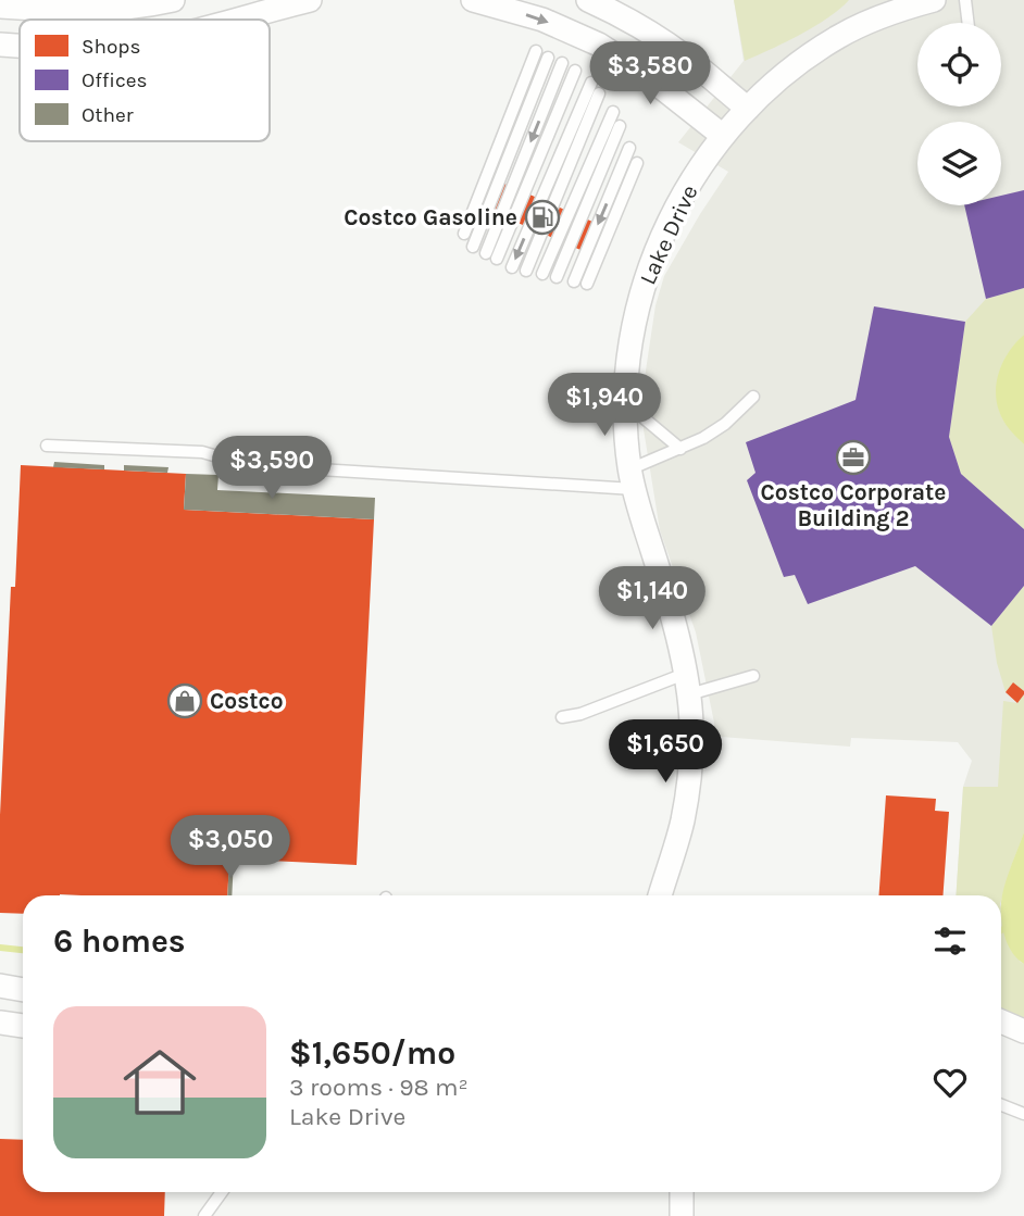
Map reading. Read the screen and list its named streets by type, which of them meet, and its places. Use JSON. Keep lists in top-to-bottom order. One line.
{"streets":{"street":["Lake Drive"]},"places":{"fuel station":["Costco Gasoline"],"office":["Costco Corporate Building 2"],"shop":["Costco"]},"legend":["Shops","Offices","Other"],"page":{"price":["$3,580","$1,940","$3,590","$1,140","$1,650","$3,050"],"heading":"6 homes","list":[{"name":"$1,650/mo","note":"3 rooms · 98 m² · Lake Drive"}]}}
